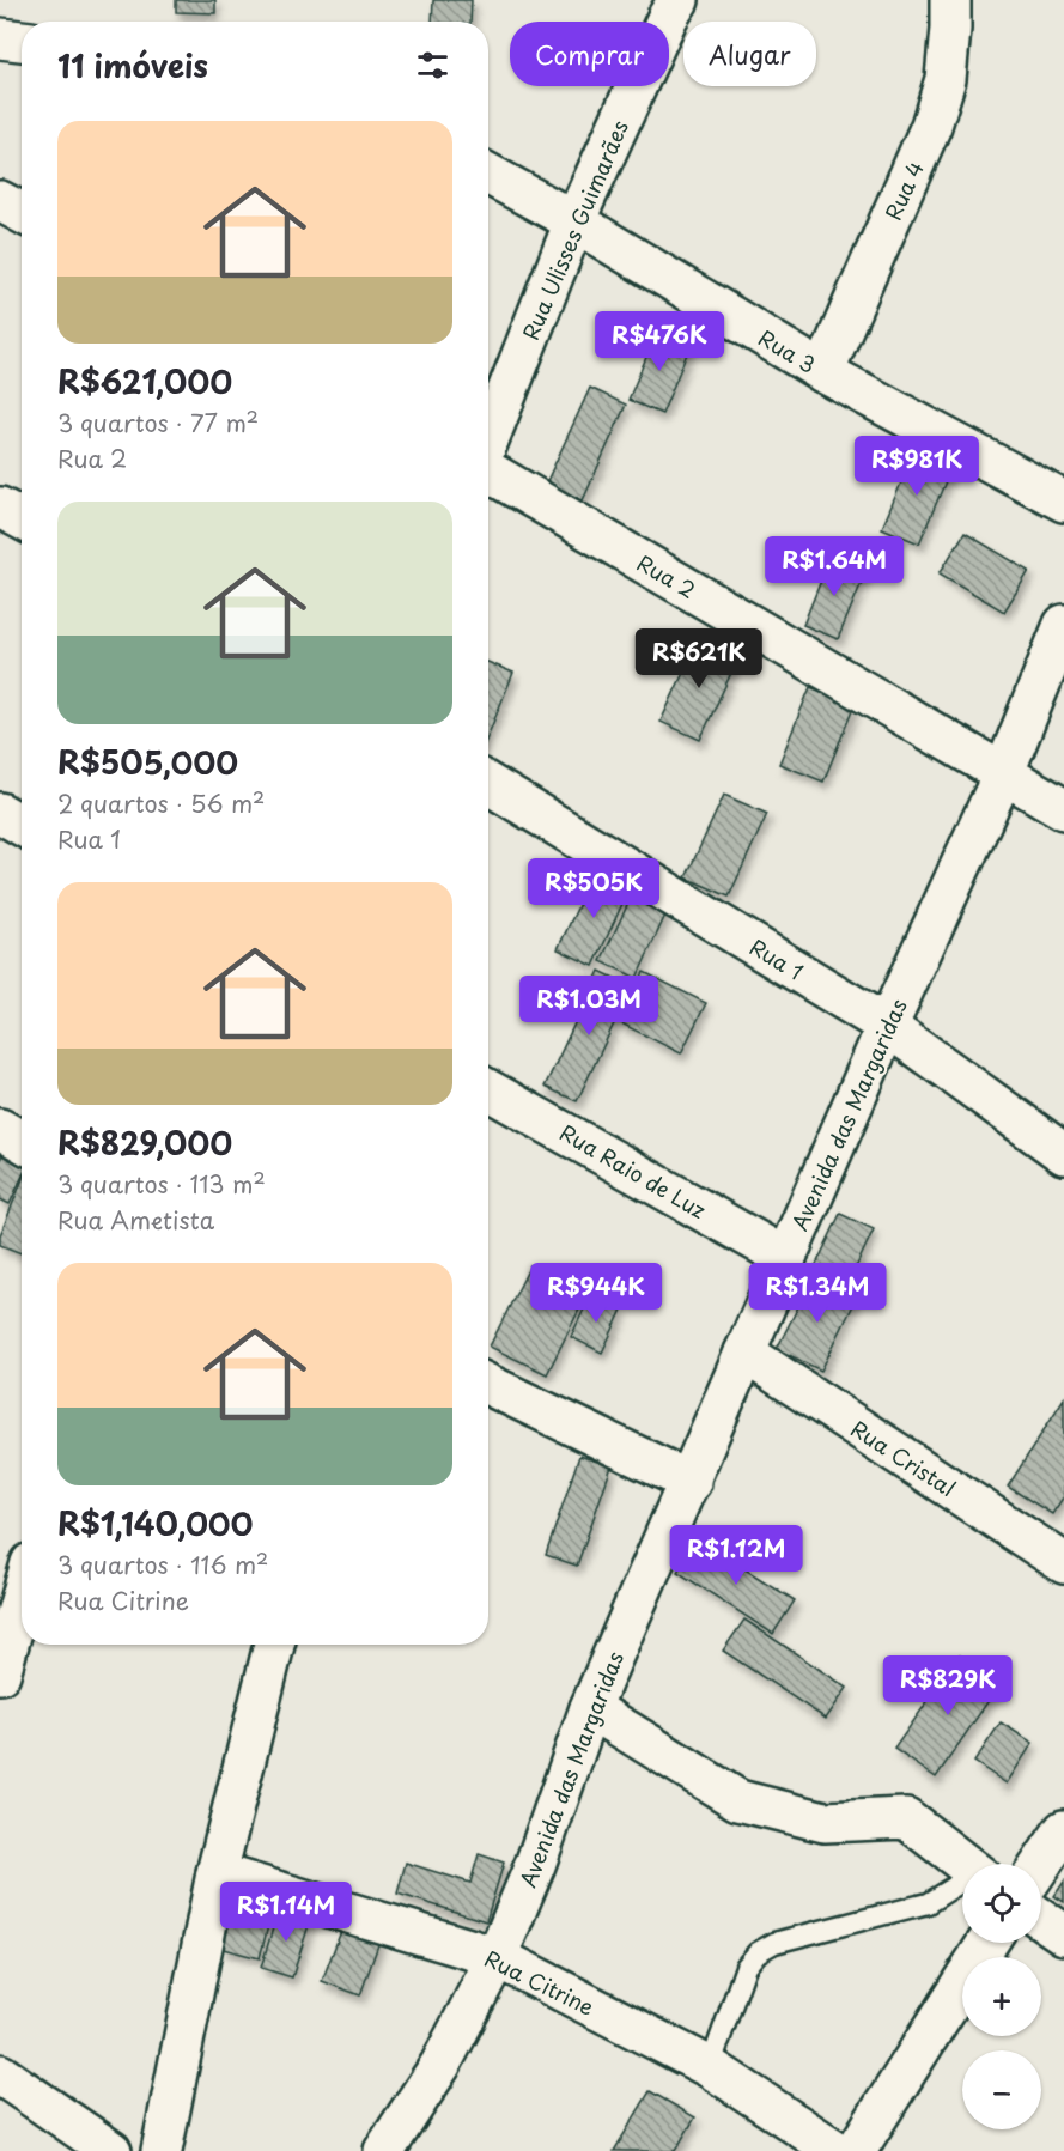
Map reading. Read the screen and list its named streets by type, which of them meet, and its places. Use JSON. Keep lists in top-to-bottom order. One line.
{"streets":{"street":["Rua 4","Rua Ulisses Guimarães","Rua 3","Rua 2","Rua 1","Avenida das Margaridas","Rua Raio de Luz","Rua Cristal","Rua Citrine"]},"crossings":[["Rua 4","Rua 3"],["Rua Ulisses Guimarães","Rua 3"],["Rua 2","Avenida das Margaridas"],["Rua 1","Avenida das Margaridas"],["Avenida das Margaridas","Rua Raio de Luz"],["Avenida das Margaridas","Rua Cristal"],["Avenida das Margaridas","Rua Citrine"]],"page":{"chip":["Comprar","Alugar"],"heading":"11 imóveis","list":[{"name":"R$621,000","note":"3 quartos · 77 m² · Rua 2"},{"name":"R$505,000","note":"2 quartos · 56 m² · Rua 1"},{"name":"R$829,000","note":"3 quartos · 113 m² · Rua Ametista"},{"name":"R$1,140,000","note":"3 quartos · 116 m² · Rua Citrine"}],"price":["R$476K","R$981K","R$1.64M","R$621K","R$505K","R$1.03M","R$944K","R$1.34M","R$1.12M","R$829K","R$1.14M"],"map_buttons":["+","−"]}}
